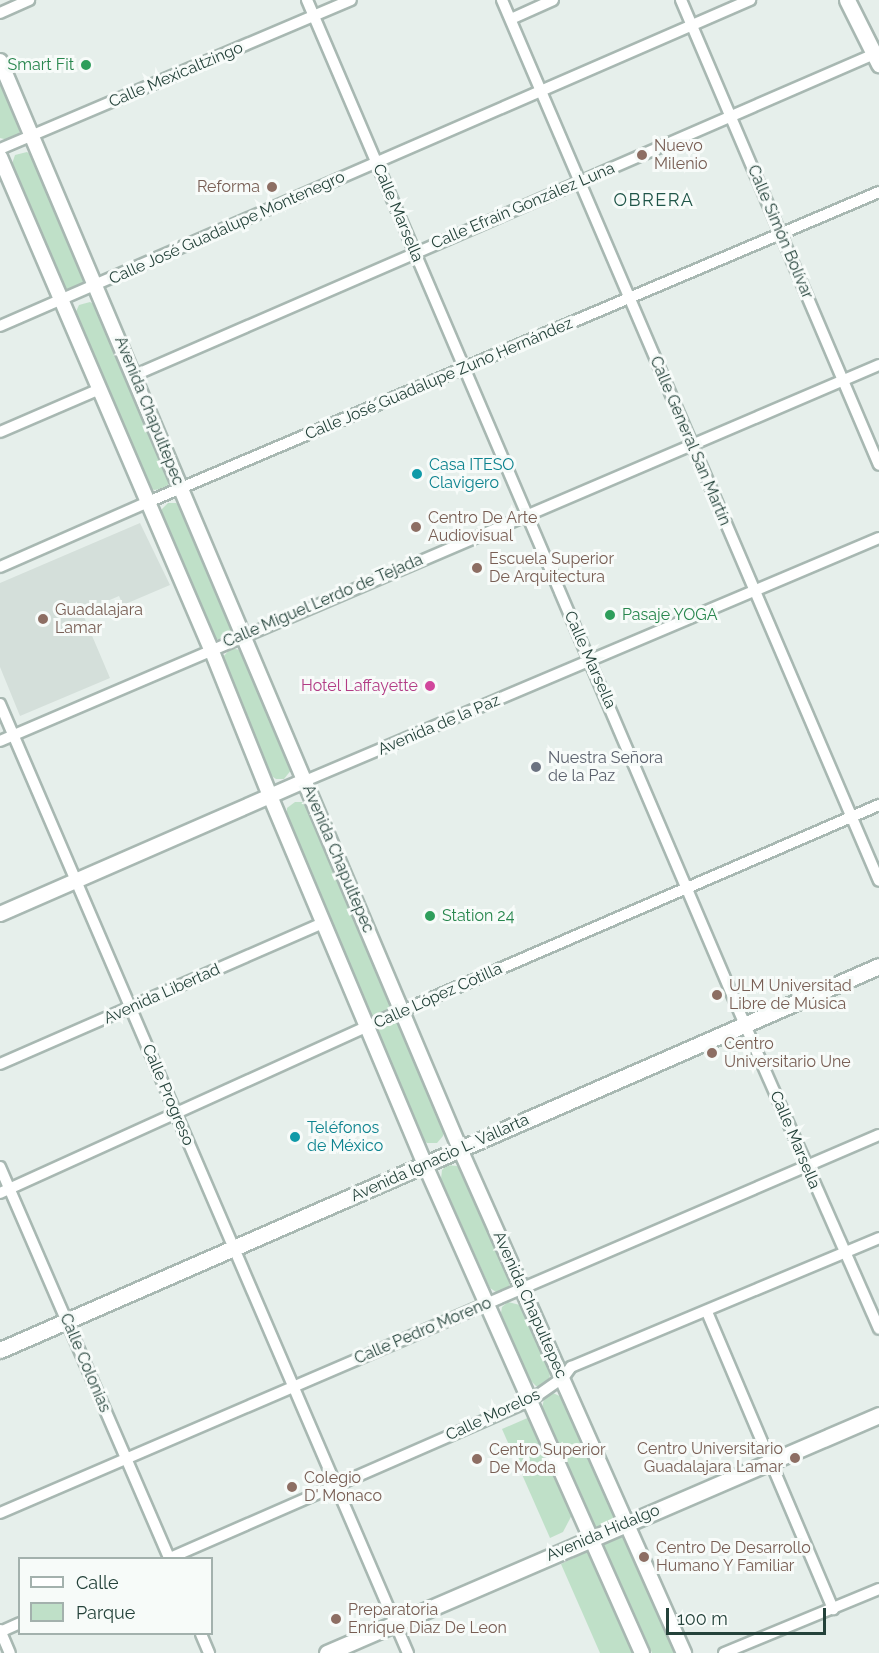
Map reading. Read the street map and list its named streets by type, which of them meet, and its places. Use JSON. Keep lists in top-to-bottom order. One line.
{"streets":{"main road":["Avenida Ignacio L. Vallarta","Avenida Hidalgo"],"street":["Calle Mexicaltzingo","Calle Efraín González Luna","Calle Marsella","Calle José Guadalupe Montenegro","Calle Simón Bolívar","Calle José Guadalupe Zuno Hernández","Avenida Chapultepec","Calle General San Martín","Calle Miguel Lerdo de Tejada","Avenida de la Paz","Avenida Libertad","Calle López Cotilla","Calle Progreso","Calle Pedro Moreno","Calle Colonias","Calle Morelos"]},"crossings":[["Calle Mexicaltzingo","Calle Marsella"],["Calle Mexicaltzingo","Avenida Chapultepec"],["Calle Efraín González Luna","Calle Marsella"],["Calle Efraín González Luna","Calle Simón Bolívar"],["Calle Efraín González Luna","Avenida Chapultepec"],["Calle Efraín González Luna","Calle General San Martín"],["Calle Marsella","Calle José Guadalupe Montenegro"],["Calle Marsella","Calle José Guadalupe Zuno Hernández"],["Calle Marsella","Calle Miguel Lerdo de Tejada"],["Calle Marsella","Avenida de la Paz"],["Calle Marsella","Calle López Cotilla"],["Calle Marsella","Avenida Ignacio L. Vallarta"],["Calle Marsella","Calle Pedro Moreno"],["Calle Marsella","Calle Morelos"],["Calle José Guadalupe Montenegro","Calle Simón Bolívar"],["Calle José Guadalupe Montenegro","Avenida Chapultepec"],["Calle José Guadalupe Montenegro","Calle General San Martín"],["Calle Simón Bolívar","Calle José Guadalupe Zuno Hernández"],["Calle Simón Bolívar","Calle Miguel Lerdo de Tejada"],["Calle José Guadalupe Zuno Hernández","Avenida Chapultepec"],["Calle José Guadalupe Zuno Hernández","Calle General San Martín"],["Avenida Chapultepec","Calle Miguel Lerdo de Tejada"],["Avenida Chapultepec","Avenida de la Paz"],["Avenida Chapultepec","Calle López Cotilla"],["Avenida Chapultepec","Avenida Ignacio L. Vallarta"],["Avenida Chapultepec","Calle Pedro Moreno"],["Avenida Chapultepec","Calle Morelos"],["Avenida Chapultepec","Avenida Hidalgo"],["Calle General San Martín","Calle Miguel Lerdo de Tejada"],["Calle General San Martín","Avenida de la Paz"],["Calle General San Martín","Calle López Cotilla"],["Calle Miguel Lerdo de Tejada","Calle Progreso"],["Avenida de la Paz","Calle Progreso"],["Avenida Libertad","Calle Progreso"],["Calle López Cotilla","Calle Progreso"],["Calle López Cotilla","Calle Colonias"],["Calle Progreso","Avenida Ignacio L. Vallarta"],["Calle Progreso","Calle Pedro Moreno"],["Calle Progreso","Calle Morelos"],["Calle Progreso","Avenida Hidalgo"],["Avenida Ignacio L. Vallarta","Calle Colonias"],["Calle Pedro Moreno","Calle Colonias"]],"districts":["OBRERA"],"places":["Smart Fit","Nuevo Milenio","Reforma","Casa ITESO Clavigero","Centro De Arte Audiovisual","Escuela Superior De Arquitectura","Pasaje YOGA","Guadalajara Lamar","Hotel Laffayette","Nuestra Señora de la Paz","Station 24","ULM Universitad Libre de Música","Centro Universitario Une","Teléfonos de México","Centro Universitario Guadalajara Lamar","Centro Superior De Moda","Colegio D' Monaco","Centro De Desarrollo Humano Y Familiar","Preparatoria Enrique Diaz De Leon"],"legend":["Calle","Parque"],"scale_bar":"100 m"}
